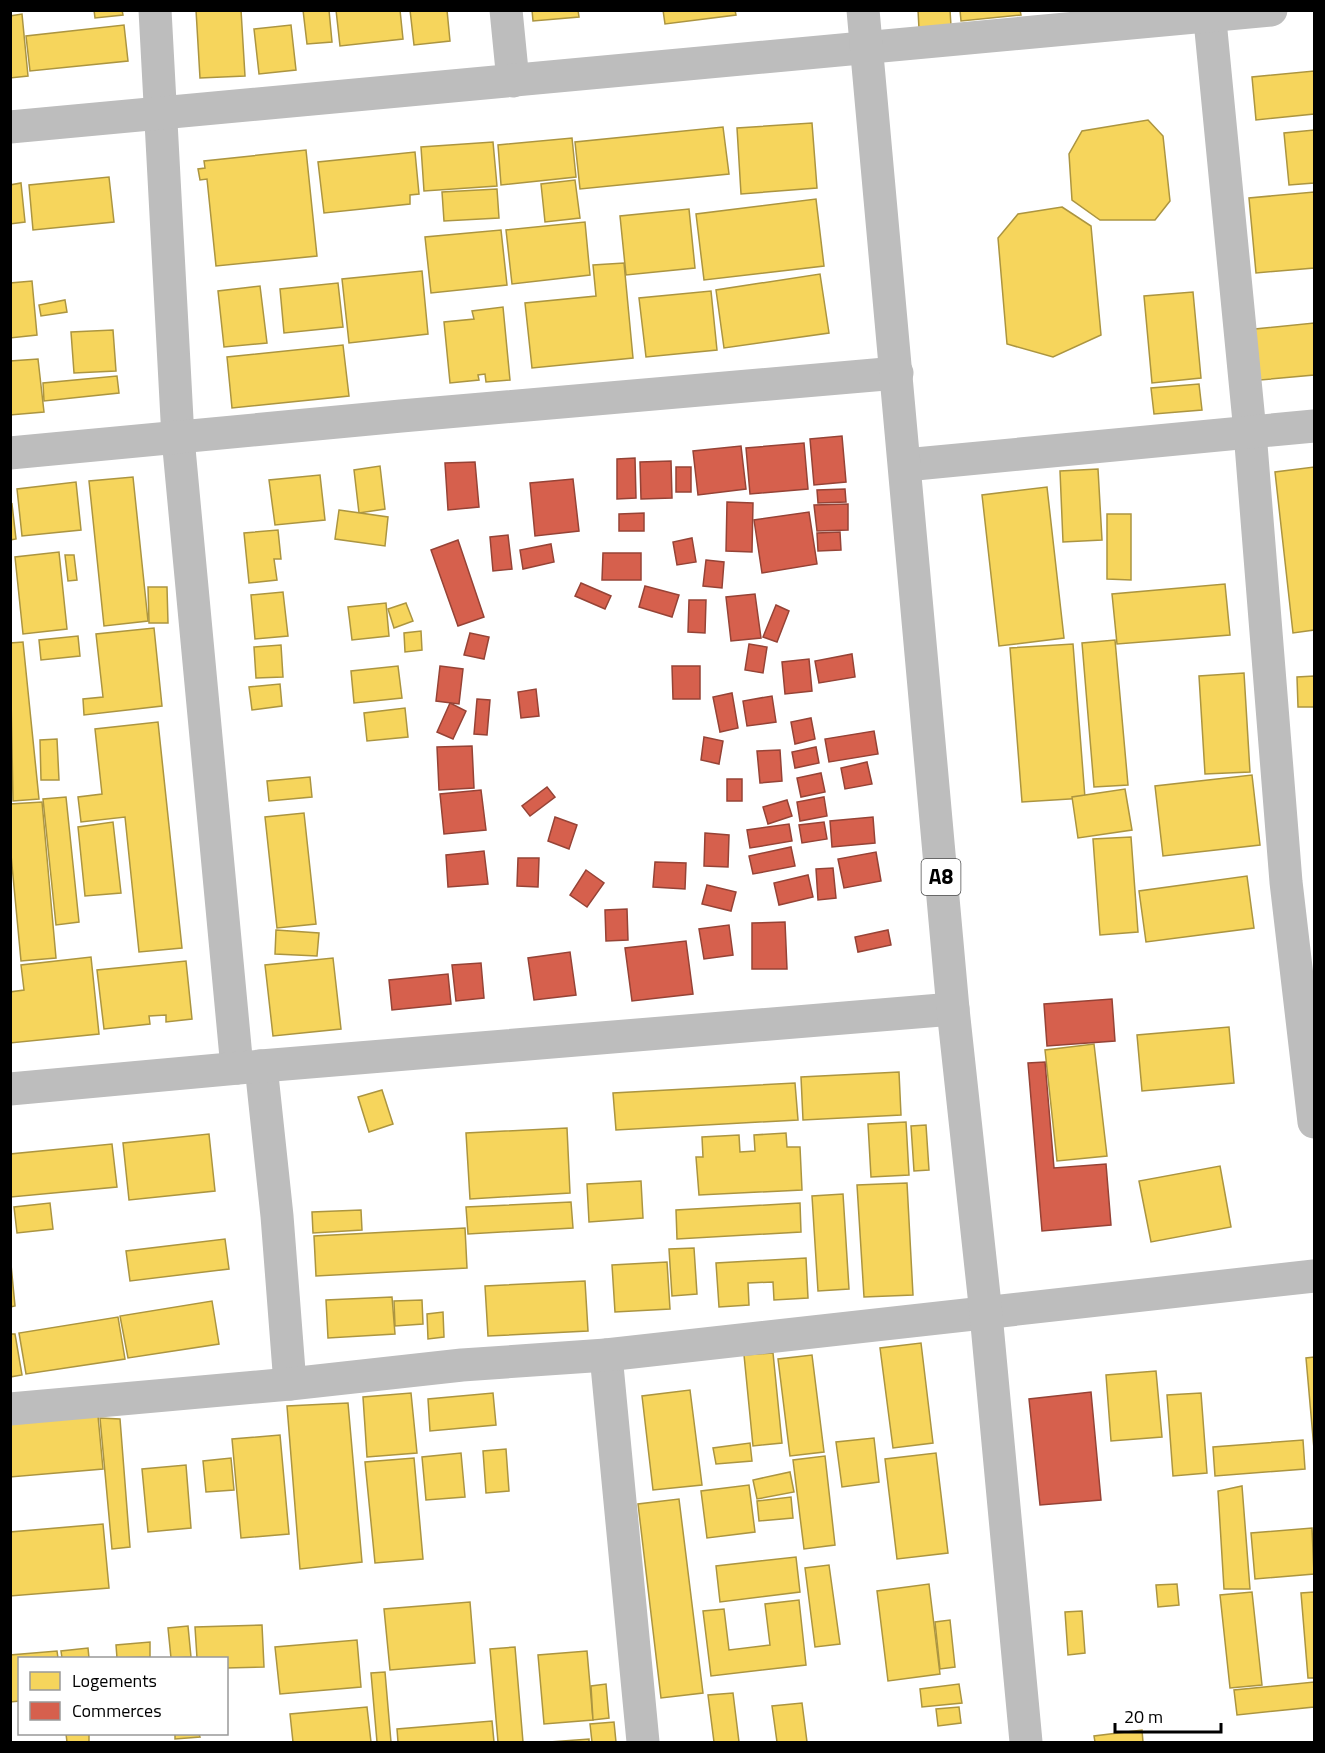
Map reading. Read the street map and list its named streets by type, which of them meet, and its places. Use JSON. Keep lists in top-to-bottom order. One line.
{"streets":{"street":["A8"]},"legend":["Logements","Commerces"],"scale_bar":"20 m"}
